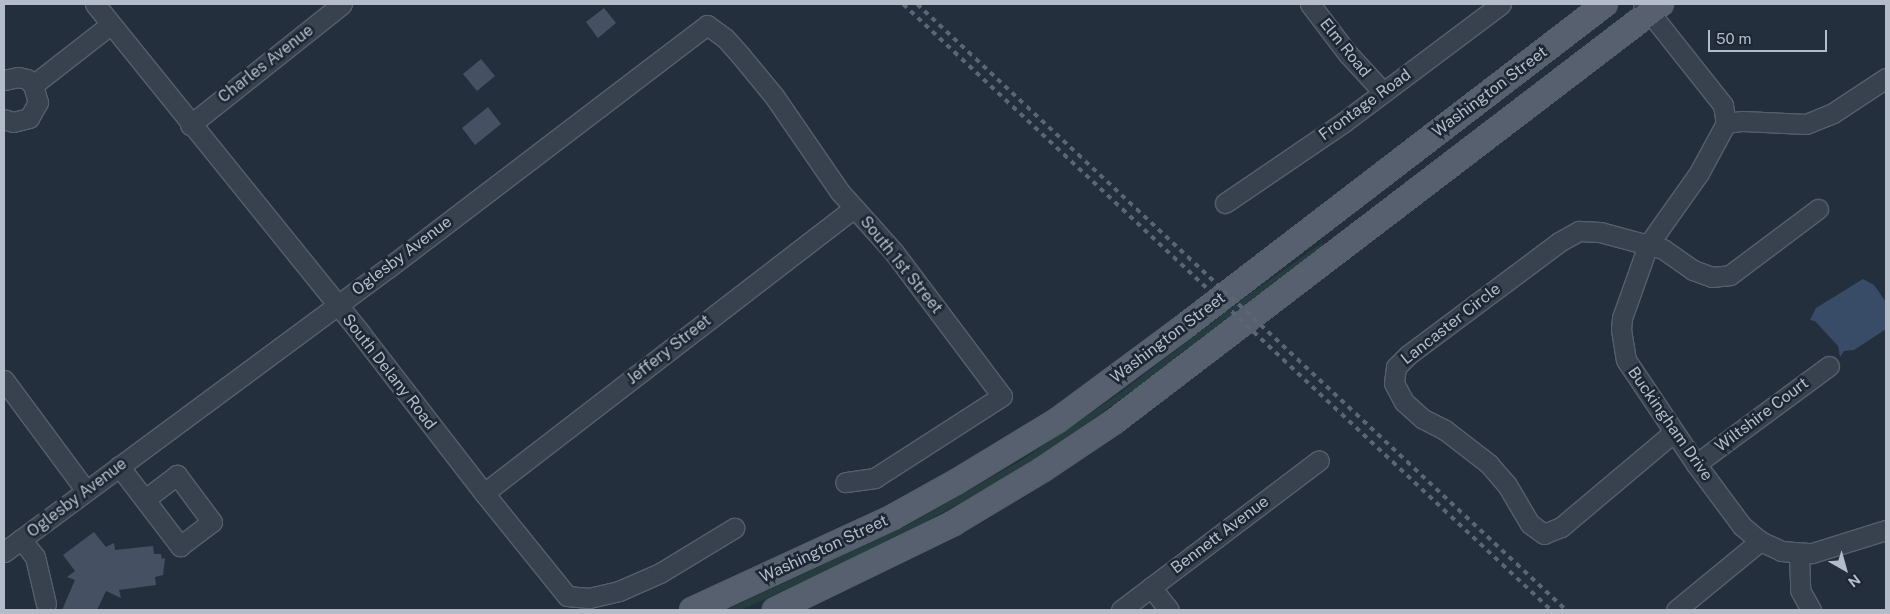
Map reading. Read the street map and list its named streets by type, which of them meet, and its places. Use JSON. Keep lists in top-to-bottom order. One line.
{"streets":{"main road":["Washington Street"],"street":["Elm Road","Charles Avenue","Frontage Road","Oglesby Avenue","South 1st Street","Lancaster Circle","Jeffery Street","South Delany Road","Wiltshire Court","Buckingham Drive","Bennett Avenue"]},"crossings":[["Elm Road","Frontage Road"],["Charles Avenue","South Delany Road"],["Oglesby Avenue","South 1st Street"],["Oglesby Avenue","South Delany Road"],["South 1st Street","Jeffery Street"],["Lancaster Circle","Buckingham Drive"],["Jeffery Street","South Delany Road"],["Wiltshire Court","Buckingham Drive"]],"scale_bar":"50 m","north":"bottom right"}
